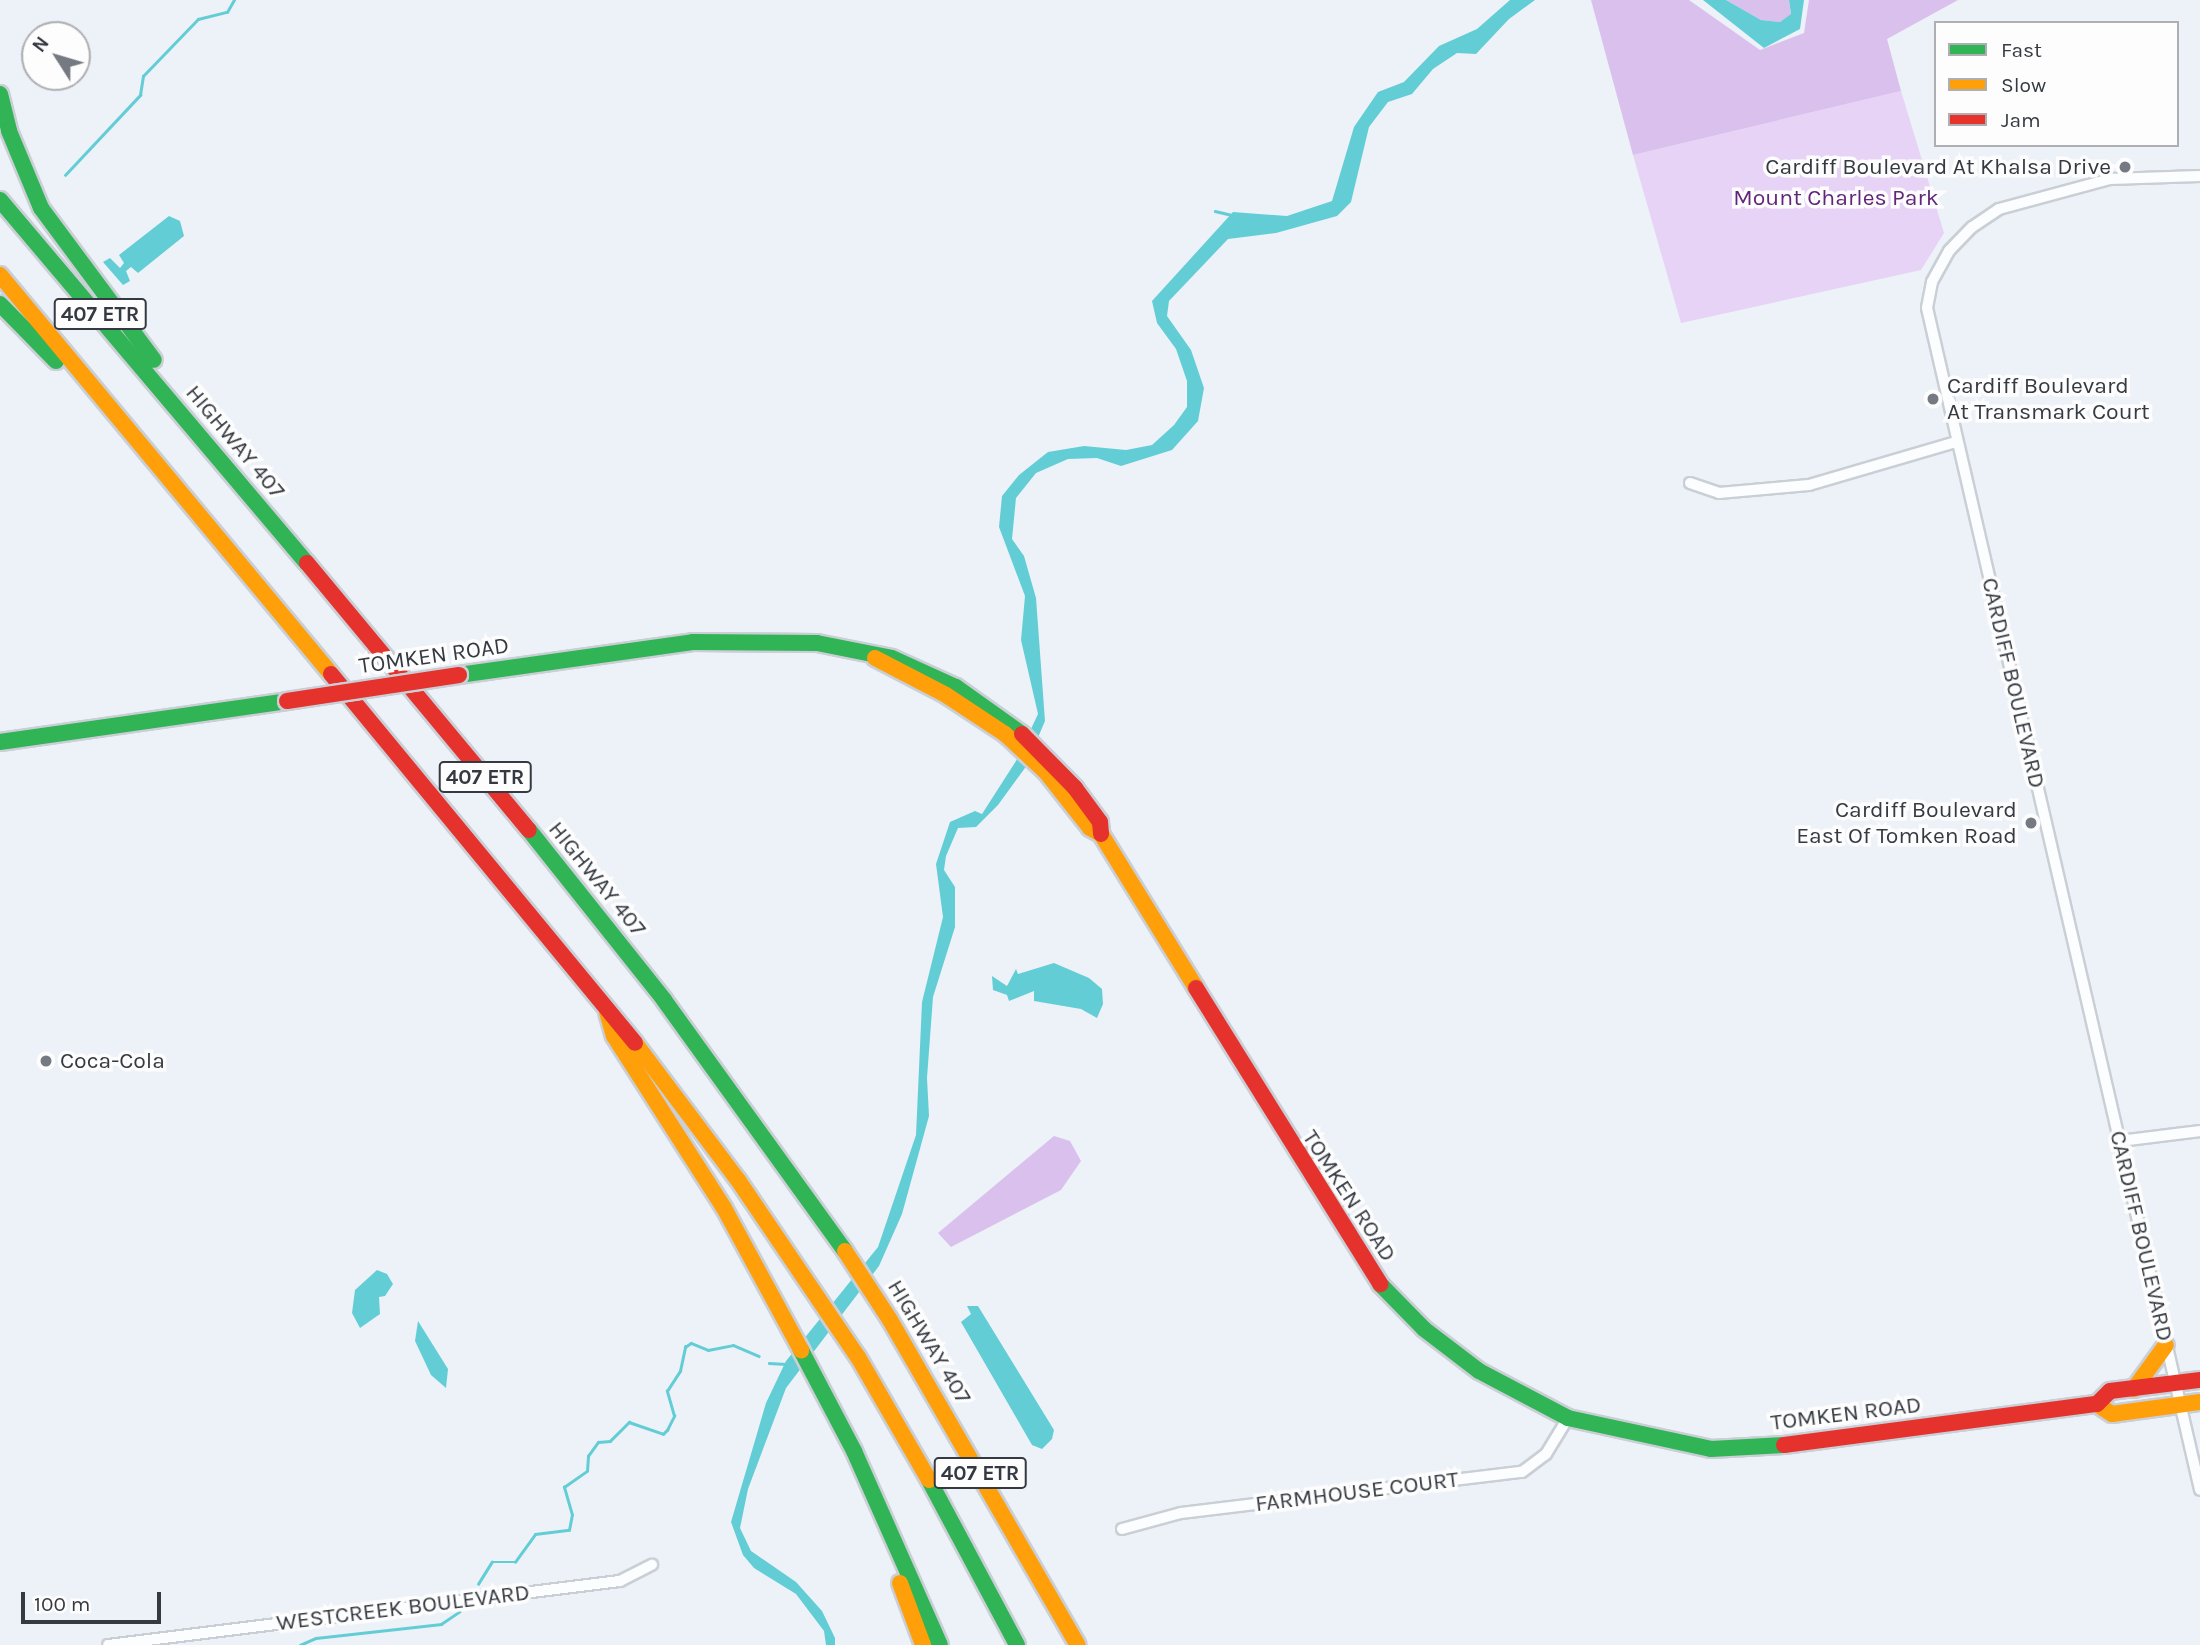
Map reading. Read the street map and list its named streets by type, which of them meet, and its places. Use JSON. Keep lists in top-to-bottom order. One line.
{"streets":{"main road":["407 ETR","HIGHWAY 407","TOMKEN ROAD"],"street":["CARDIFF BOULEVARD","FARMHOUSE COURT","WESTCREEK BOULEVARD"]},"crossings":[["TOMKEN ROAD","CARDIFF BOULEVARD"],["TOMKEN ROAD","FARMHOUSE COURT"]],"parks":["Mount Charles Park"],"places":["Cardiff Boulevard At Khalsa Drive","Cardiff Boulevard At Transmark Court","Cardiff Boulevard East Of Tomken Road","Coca-Cola"],"legend":["Fast","Slow","Jam"],"scale_bar":"100 m","north":"top left"}
